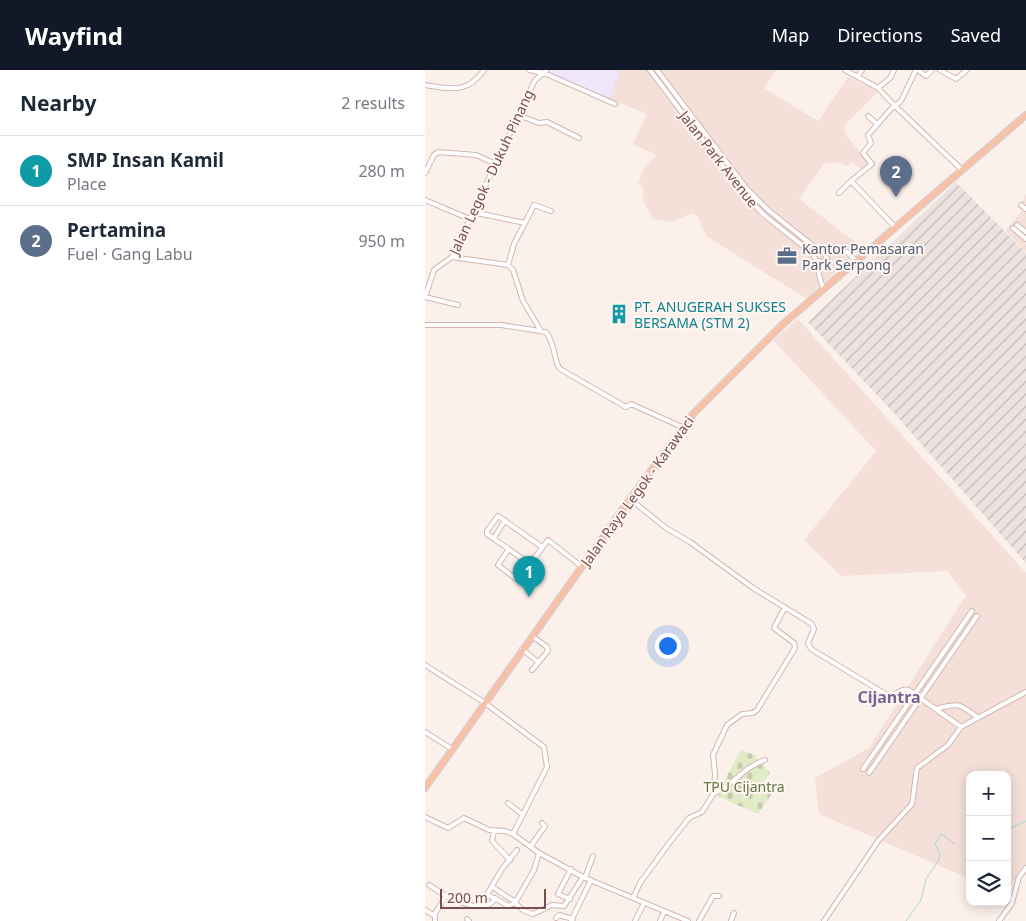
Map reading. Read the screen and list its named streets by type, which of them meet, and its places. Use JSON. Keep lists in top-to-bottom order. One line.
{"streets":{"main road":["Jalan Raya Legok - Karawaci"],"street":["Jalan Park Avenue","Jalan Legok - Dukuh Pinang"]},"districts":["Cijantra"],"parks":["TPU Cijantra"],"places":{"office":["Kantor Pemasaran Park Serpong"],"building":["PT. ANUGERAH SUKSES BERSAMA (STM 2)"]},"scale_bar":"200 m","page":{"header":"Wayfind","nav":["Map","Directions","Saved"],"heading":["Nearby","2 results"],"list":[{"mark":"1","name":"SMP Insan Kamil","note":"Place","value":"280 m"},{"mark":"2","name":"Pertamina","note":"Fuel · Gang Labu","value":"950 m"}],"pins":["2","1"],"map_buttons":["+","−"],"scale":"200 m"}}
